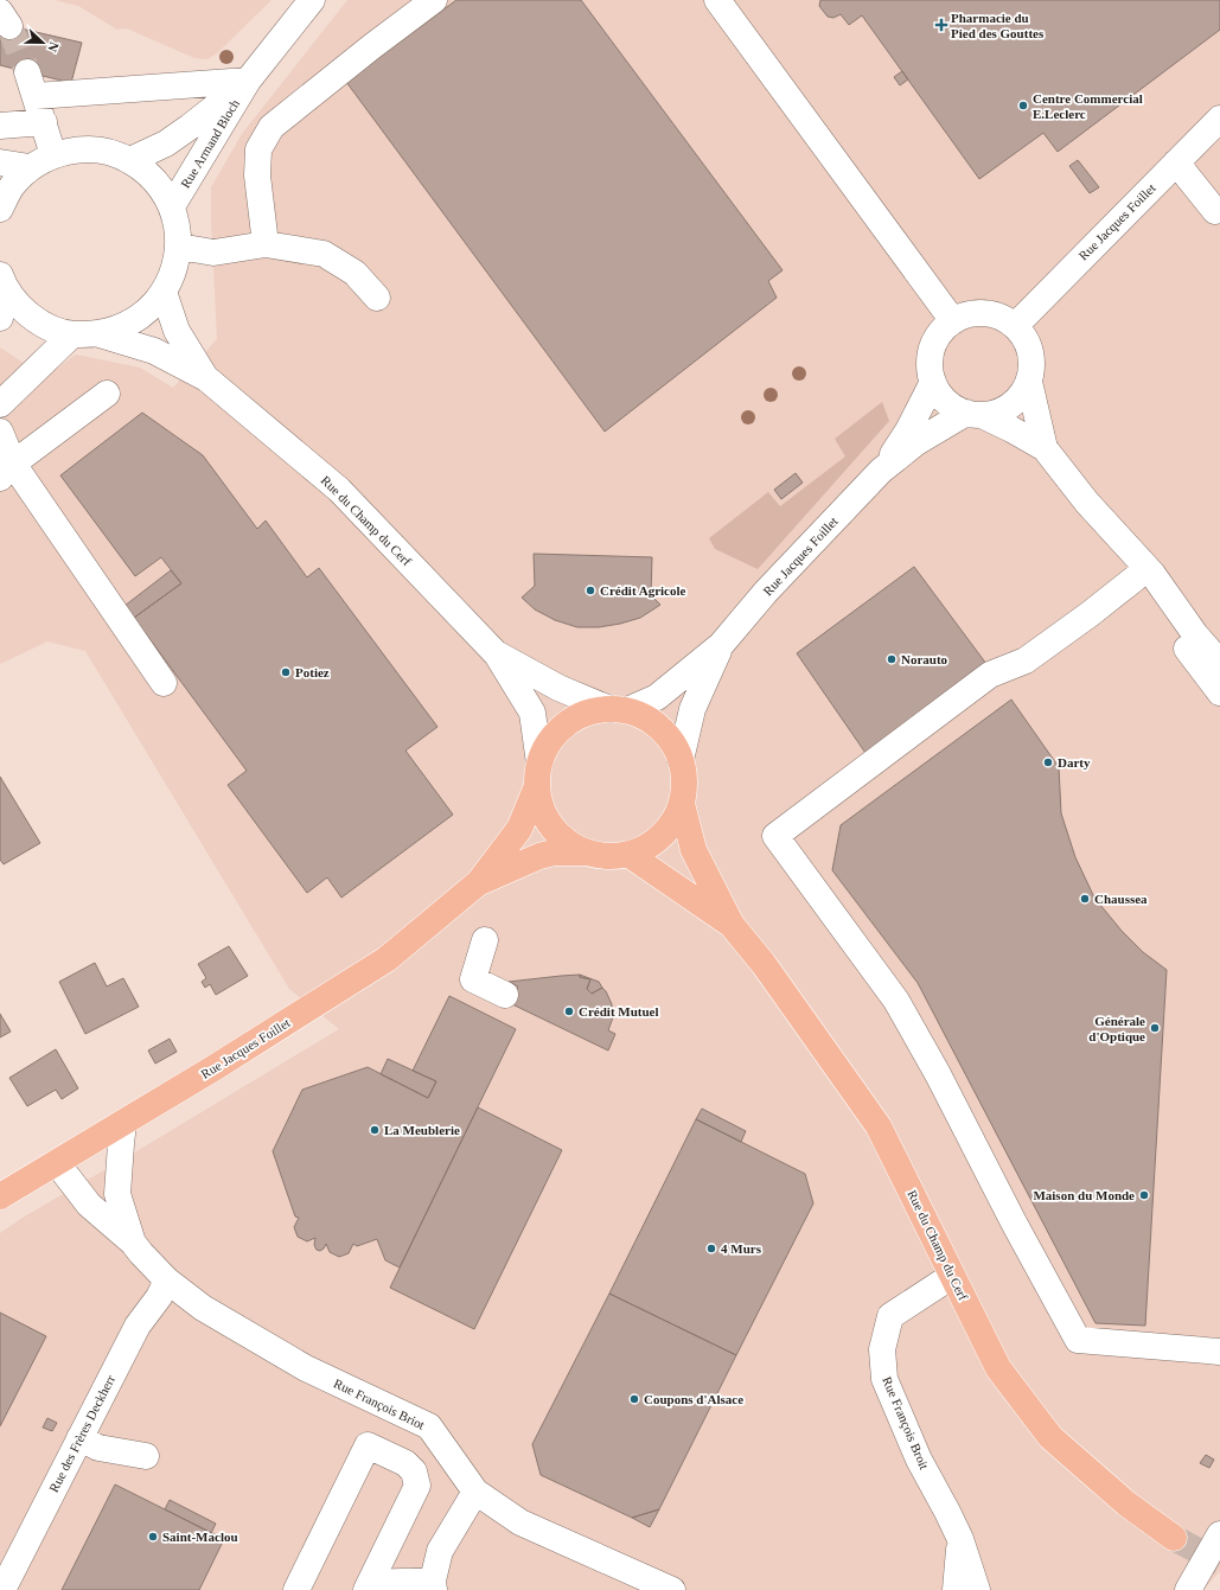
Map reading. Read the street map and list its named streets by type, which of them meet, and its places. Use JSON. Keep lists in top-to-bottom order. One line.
{"streets":{"main road":["Rue Jacques Foillet","Rue du Champ du Cerf"],"street":["Rue Armand Bloch","Rue François Briot","Rue François Broit","Rue des Frères Deckherr"]},"crossings":[["Rue Jacques Foillet","Rue du Champ du Cerf"],["Rue Jacques Foillet","Rue François Briot"],["Rue du Champ du Cerf","Rue François Broit"],["Rue François Briot","Rue des Frères Deckherr"]],"places":{"health":["Pharmacie du Pied des Gouttes"],"other":["Centre Commercial E.Leclerc","Crédit Agricole","Norauto","Potiez","Darty","Chaussea","Crédit Mutuel","Générale d'Optique","La Meublerie","Maison du Monde","4 Murs","Coupons d'Alsace","Saint-Maclou"]},"north":"right"}
